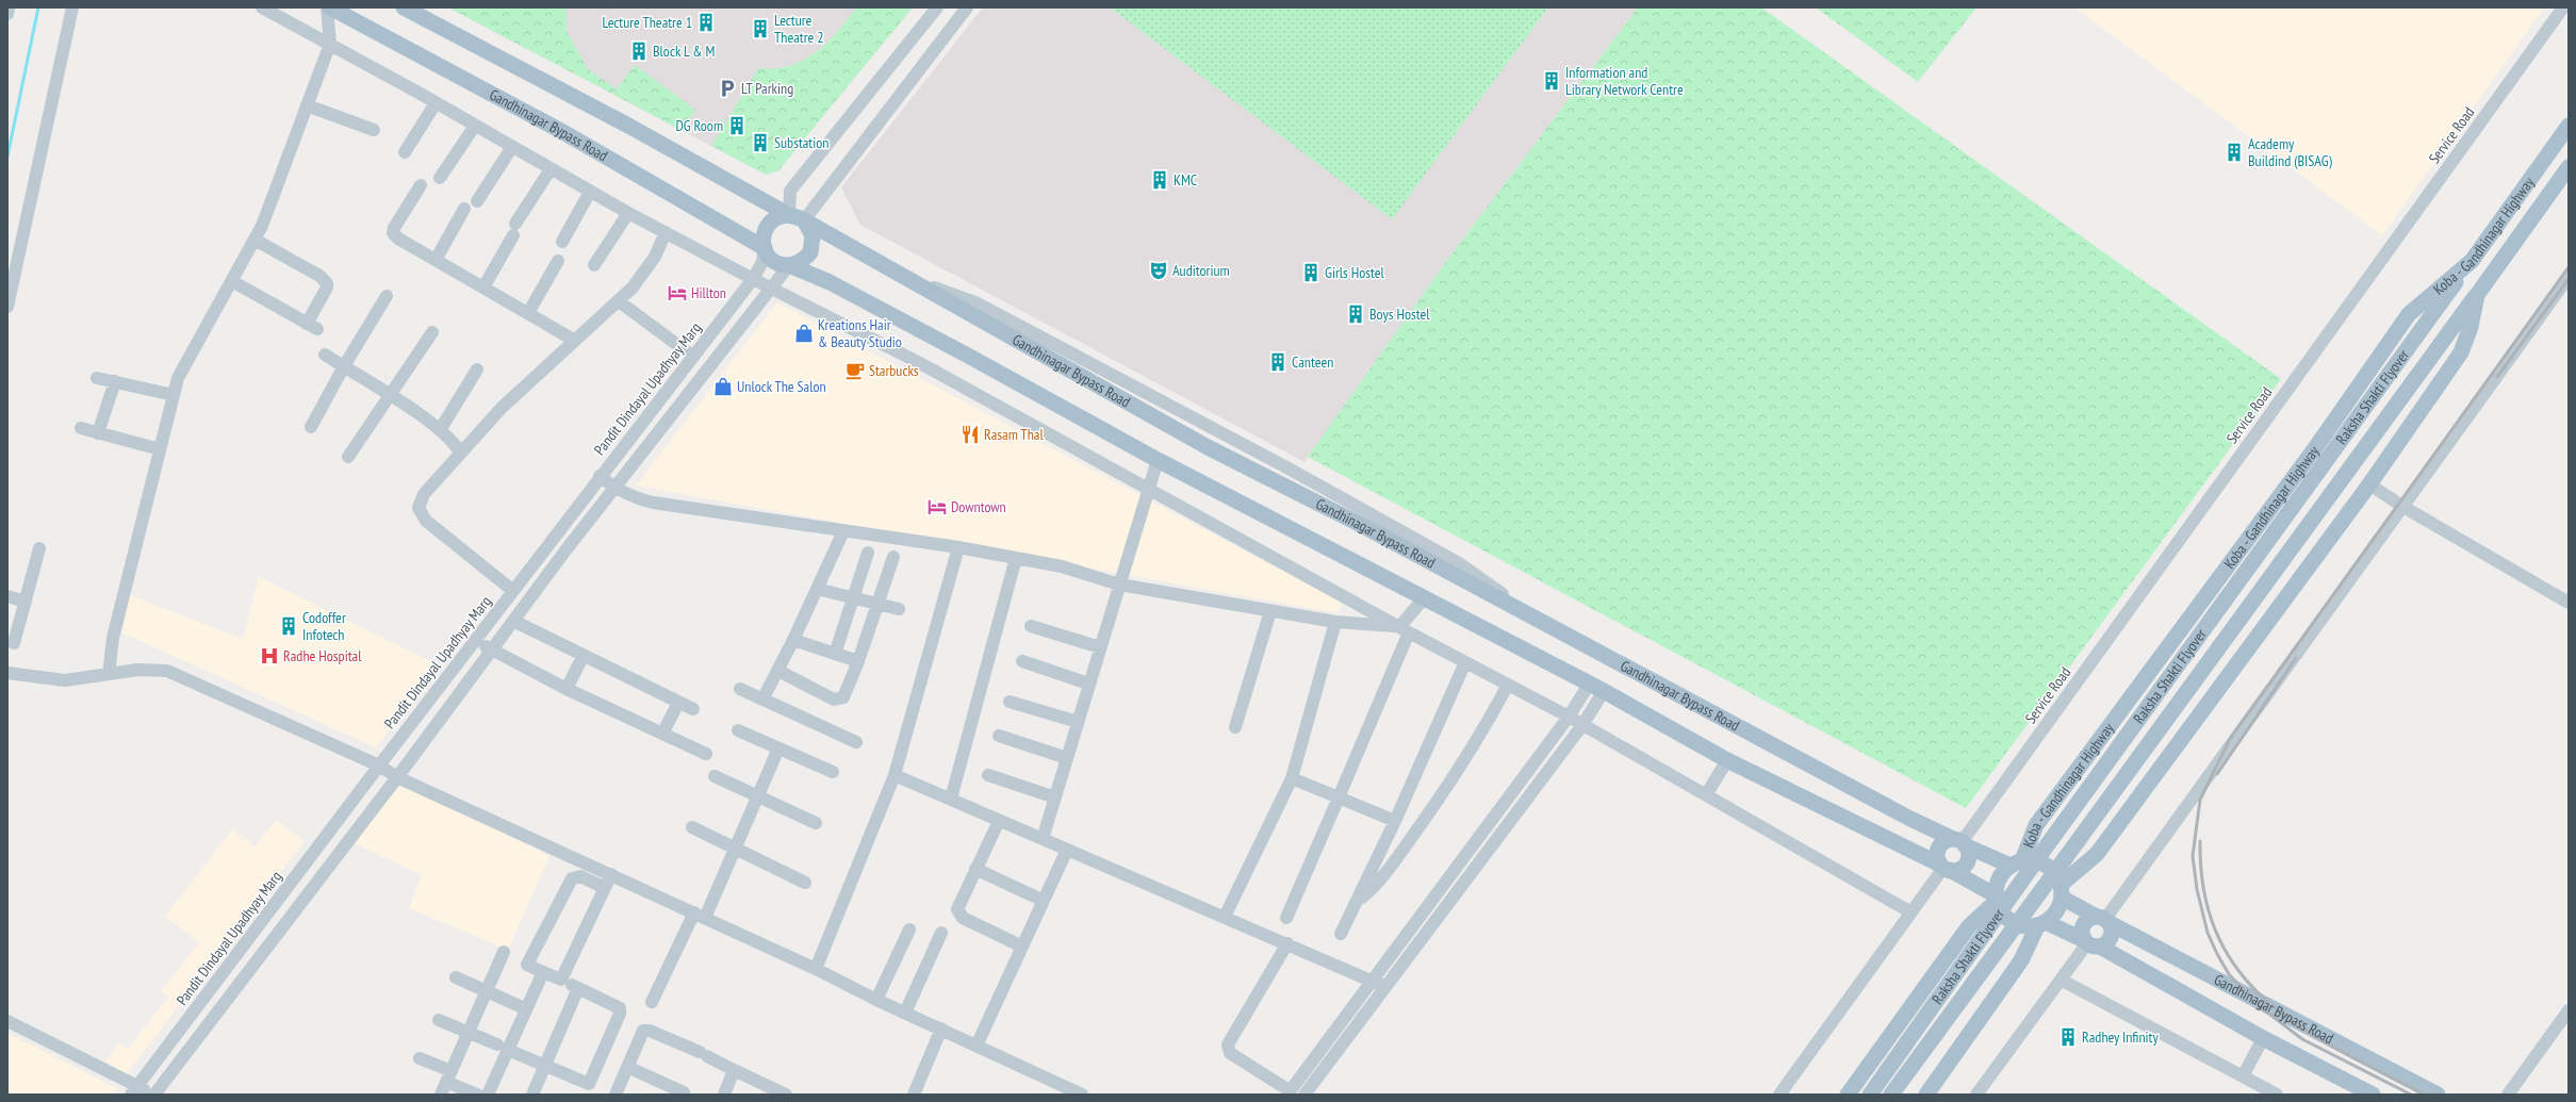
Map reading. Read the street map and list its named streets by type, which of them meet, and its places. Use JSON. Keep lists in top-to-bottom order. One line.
{"streets":{"main road":["Gandhinagar Bypass Road","Koba - Gandhinagar Highway","Raksha Shakti Flyover"],"street":["Service Road","Pandit Dindayal Upadhyay Marg"]},"crossings":[["Gandhinagar Bypass Road","Service Road"],["Gandhinagar Bypass Road","Koba - Gandhinagar Highway"],["Gandhinagar Bypass Road","Pandit Dindayal Upadhyay Marg"],["Koba - Gandhinagar Highway","Raksha Shakti Flyover"]],"places":{"building":["Lecture Theatre 1","Lecture Theatre 2","Block L & M","Information and Library Network Centre","DG Room","Substation","Academy Buildind (BISAG)","KMC","Girls Hostel","Boys Hostel","Canteen","Codoffer Infotech","Radhey Infinity"],"parking":["LT Parking"],"theatre":["Auditorium"],"hotel":["Hillton","Downtown"],"shop":["Kreations Hair & Beauty Studio","Unlock The Salon"],"cafe":["Starbucks"],"restaurant":["Rasam Thal"],"hospital":["Radhe Hospital"]}}
